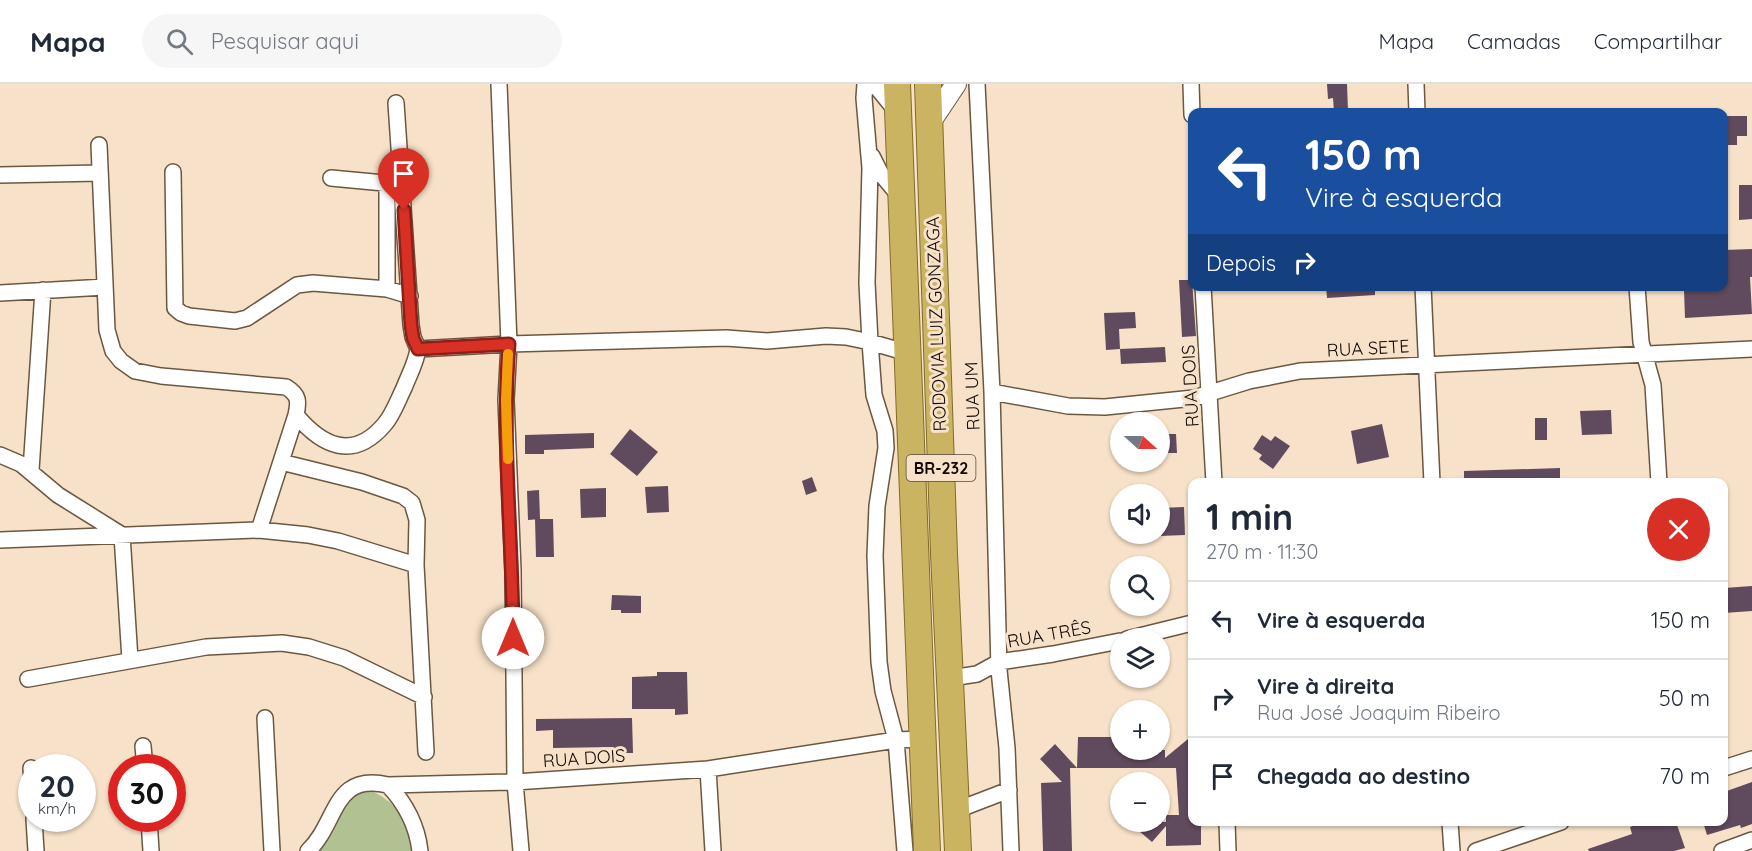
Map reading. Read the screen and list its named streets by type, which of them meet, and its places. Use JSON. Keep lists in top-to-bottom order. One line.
{"streets":{"highway":["RODOVIA LUIZ GONZAGA","BR-232"],"street":["RUA SETE","RUA DOIS","RUA UM","RUA TRÊS"]},"crossings":[["RODOVIA LUIZ GONZAGA","RUA DOIS"],["RODOVIA LUIZ GONZAGA","RUA TRÊS"],["RUA SETE","RUA DOIS"],["RUA SETE","RUA UM"],["RUA UM","RUA TRÊS"]],"north":"right","page":{"header":"Mapa","search":"Pesquisar aqui","nav":["Mapa","Camadas","Compartilhar"],"turn":["150 m","Vire à esquerda"],"then":"Depois","map_buttons":["+","−"],"heading":["1 min","270 m · 11:30"],"list":[{"name":"Vire à esquerda","value":"150 m"},{"name":"Vire à direita","note":"Rua José Joaquim Ribeiro","value":"50 m"},{"name":"Chegada ao destino","value":"70 m"}],"speed":"20 km/h","limit":"30"}}
